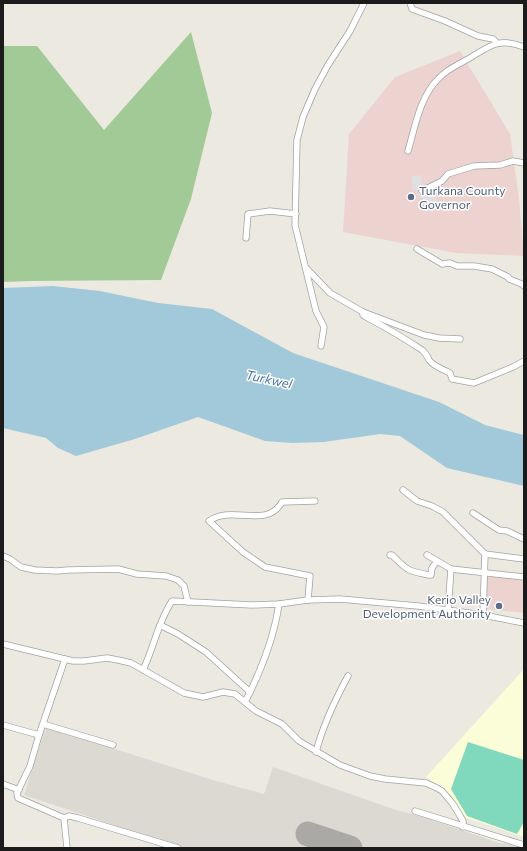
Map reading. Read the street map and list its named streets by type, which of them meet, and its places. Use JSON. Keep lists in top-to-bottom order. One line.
{"water":["Turkwel"],"places":["Turkana County Governor","Kerio Valley Development Authority"]}
